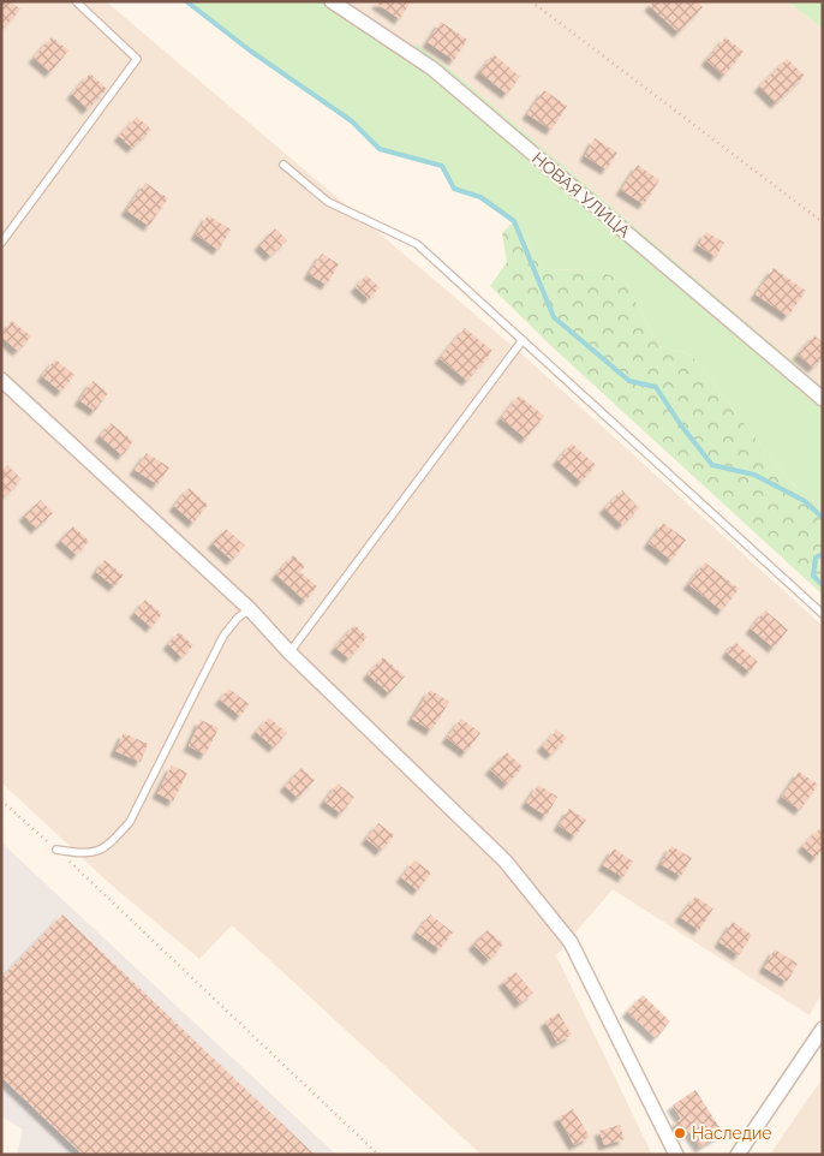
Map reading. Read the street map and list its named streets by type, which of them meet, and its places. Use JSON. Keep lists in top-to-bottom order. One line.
{"streets":{"street":["НОВАЯ УЛИЦА"]},"places":["Наследие"]}
